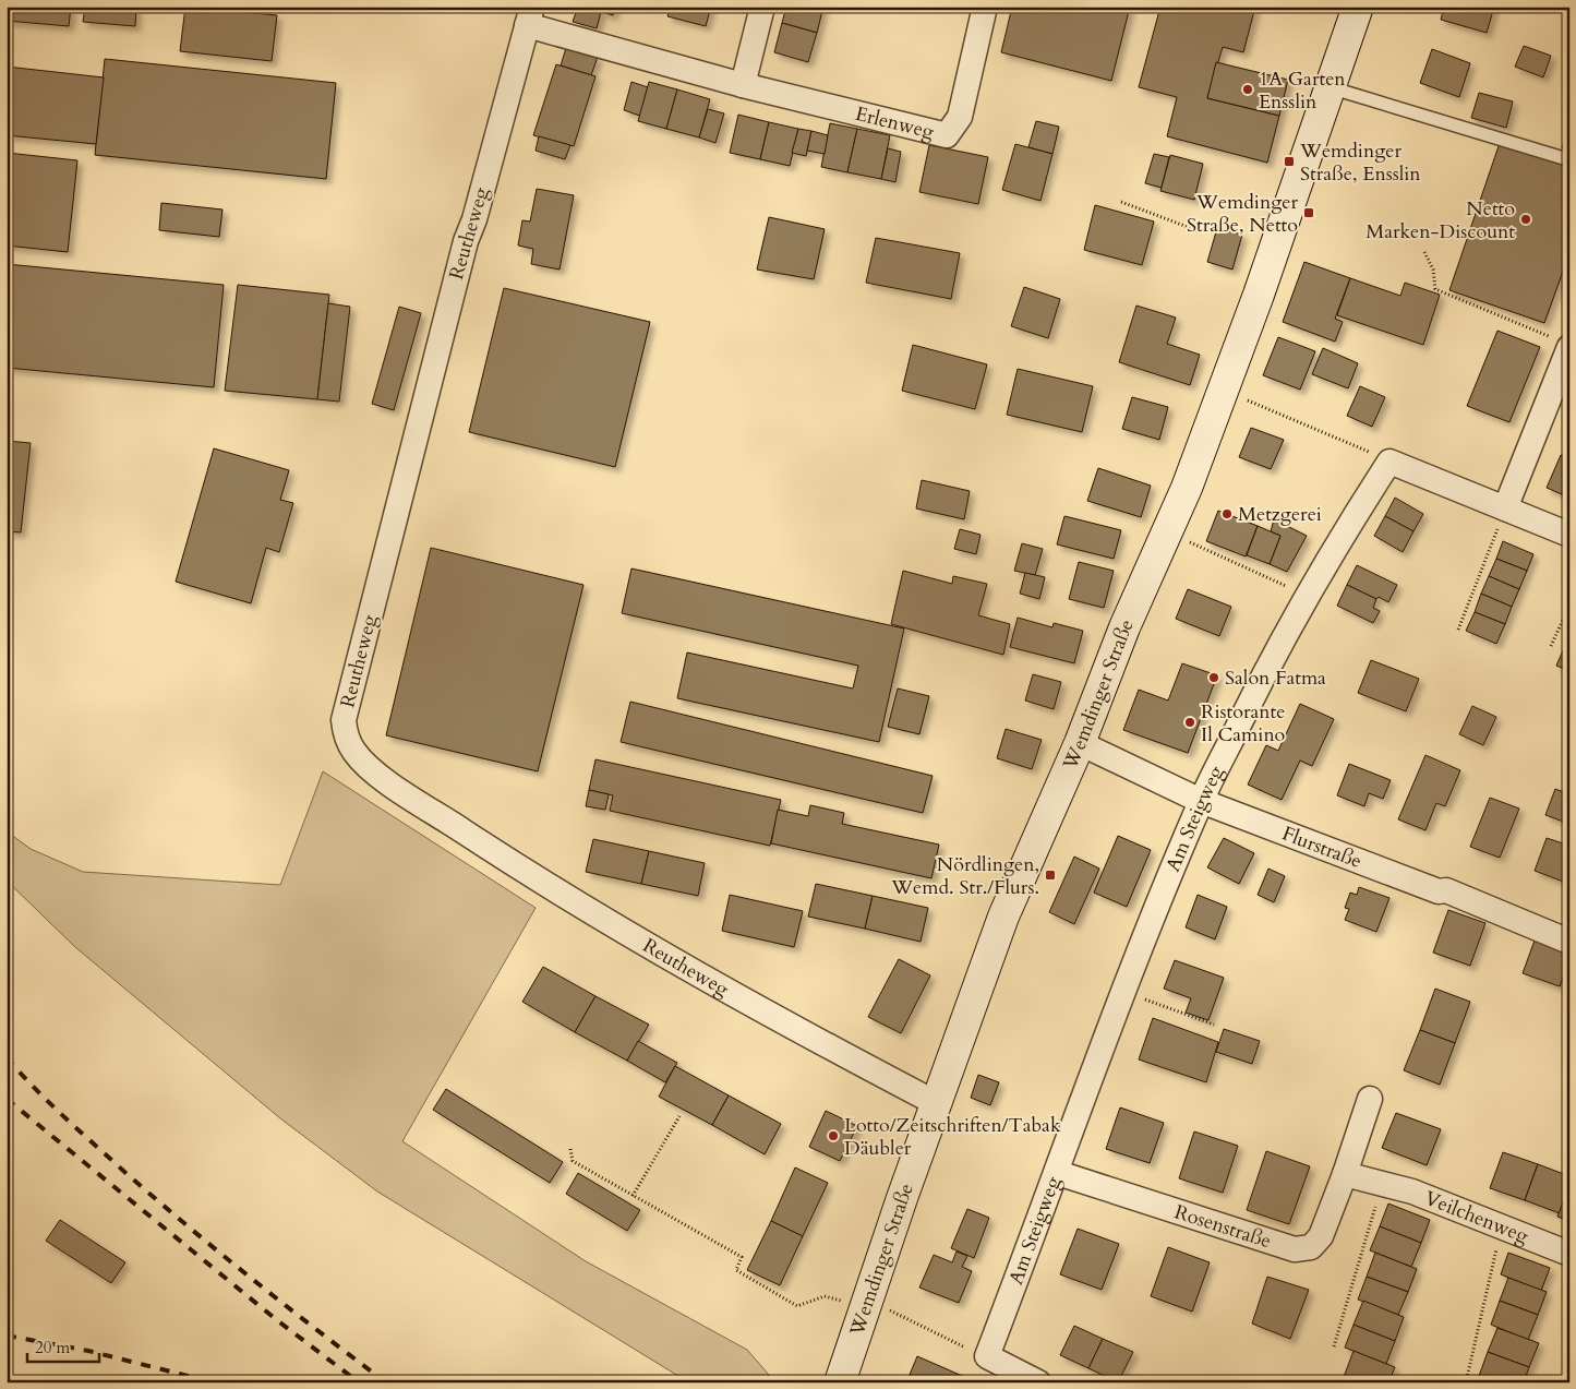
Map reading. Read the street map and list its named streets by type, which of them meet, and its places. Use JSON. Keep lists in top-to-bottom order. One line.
{"streets":{"main road":["Wemdinger Straße"],"street":["Erlenweg","Reutheweg","Am Steigweg","Flurstraße","Veilchenweg","Rosenstraße"]},"crossings":[["Erlenweg","Reutheweg"],["Reutheweg","Wemdinger Straße"],["Wemdinger Straße","Flurstraße"],["Am Steigweg","Flurstraße"],["Am Steigweg","Rosenstraße"]],"places":{"other":["1A Garten Ensslin","Netto Marken-Discount","Metzgerei","Salon Fatma","Ristorante Il Camino","Lotto/Zeitschriften/Tabak Däubler"],"transit":["Wemdinger Straße, Ensslin","Wemdinger Straße, Netto","Nördlingen, Wemd. Str./Flurs."]},"scale_bar":"20 m"}
